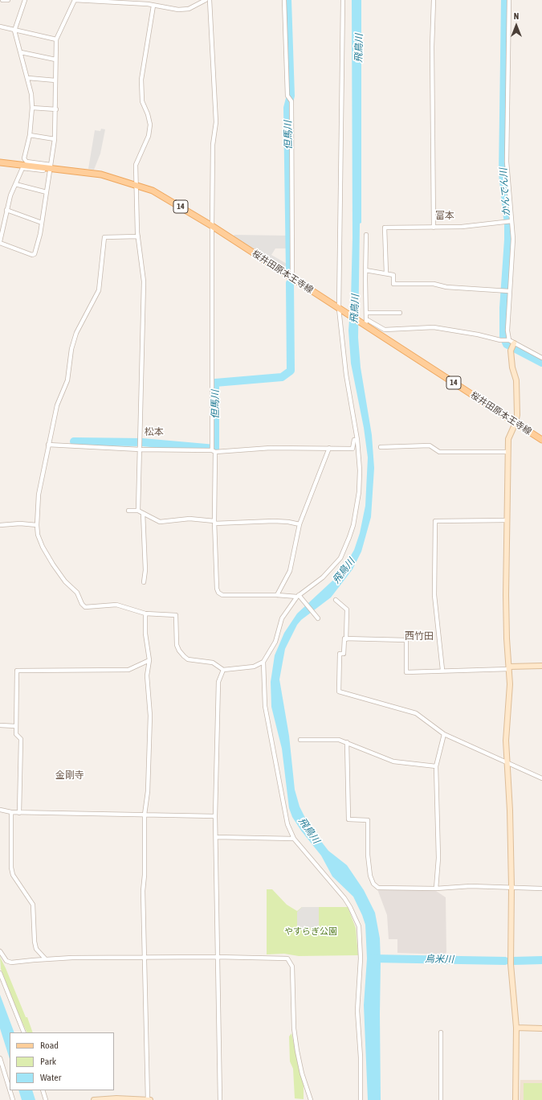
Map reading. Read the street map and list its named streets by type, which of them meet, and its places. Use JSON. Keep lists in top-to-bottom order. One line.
{"streets":{"main road":["14","桜井田原本王寺線"]},"districts":["富本","松本","西竹田","金剛寺"],"water":["飛鳥川","但馬川","かんでん川","烏米川"],"parks":["やすらぎ公園"],"legend":["Road","Park","Water"],"north":"top"}
